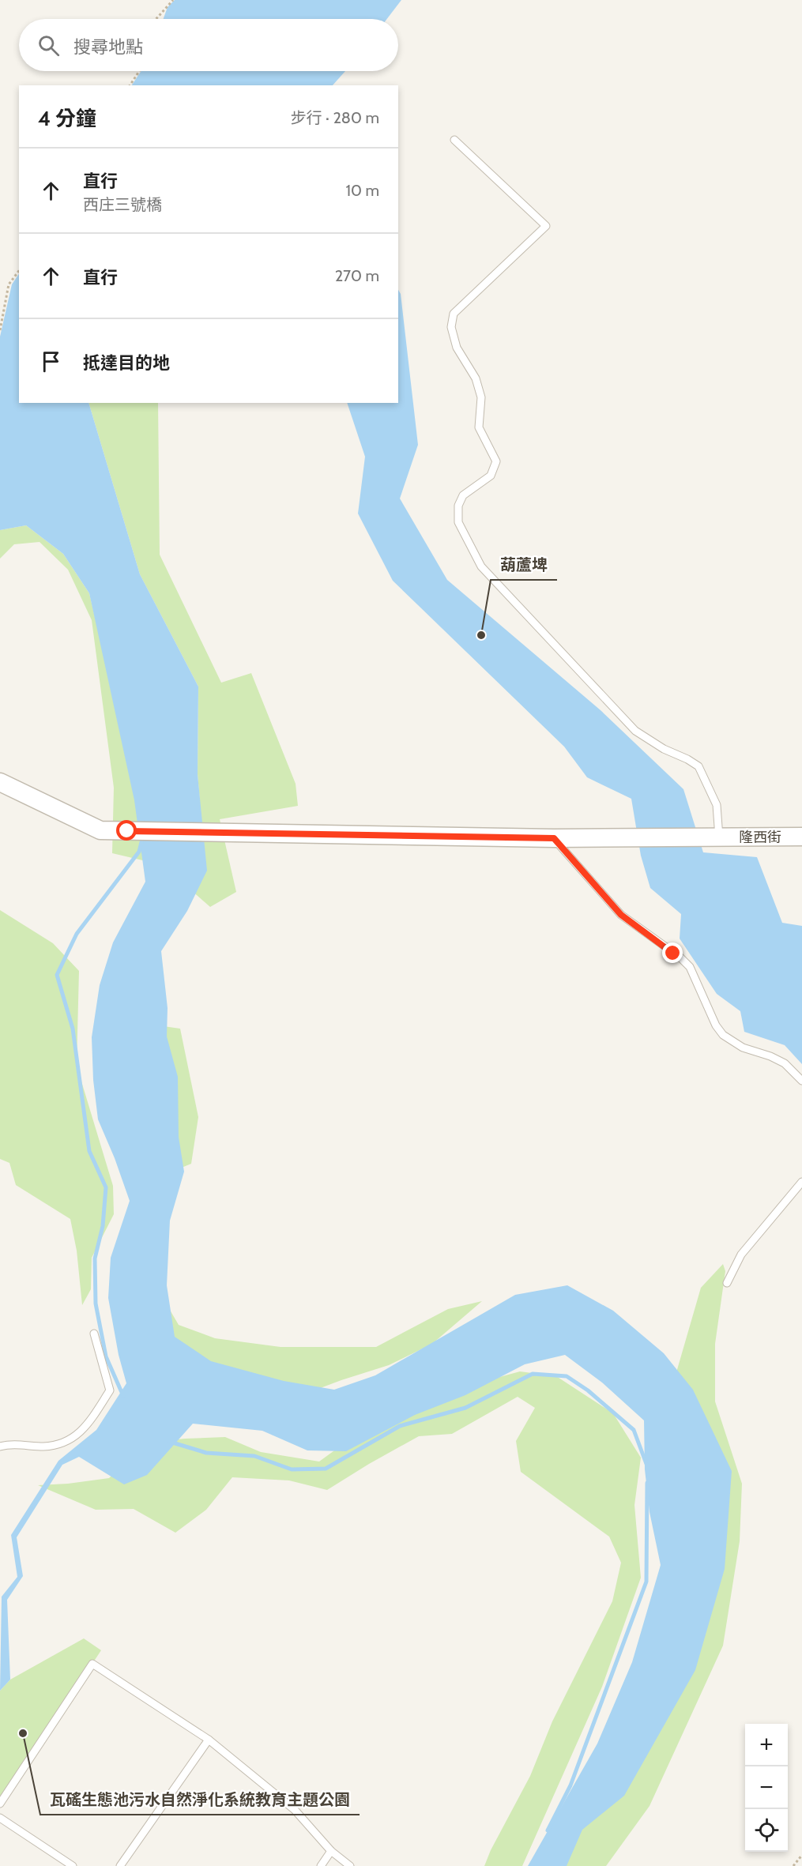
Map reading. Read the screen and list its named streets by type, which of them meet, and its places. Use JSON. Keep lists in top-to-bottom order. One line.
{"streets":{"street":["隆西街"]},"places":["葫蘆埤","瓦磘生態池污水自然淨化系統教育主題公園"],"page":{"search":"搜尋地點","heading":["4 分鐘","步行 · 280 m"],"list":[["直行","西庄三號橋","10 m"],["直行","270 m"],"抵達目的地"],"map_buttons":["+","−"]}}
